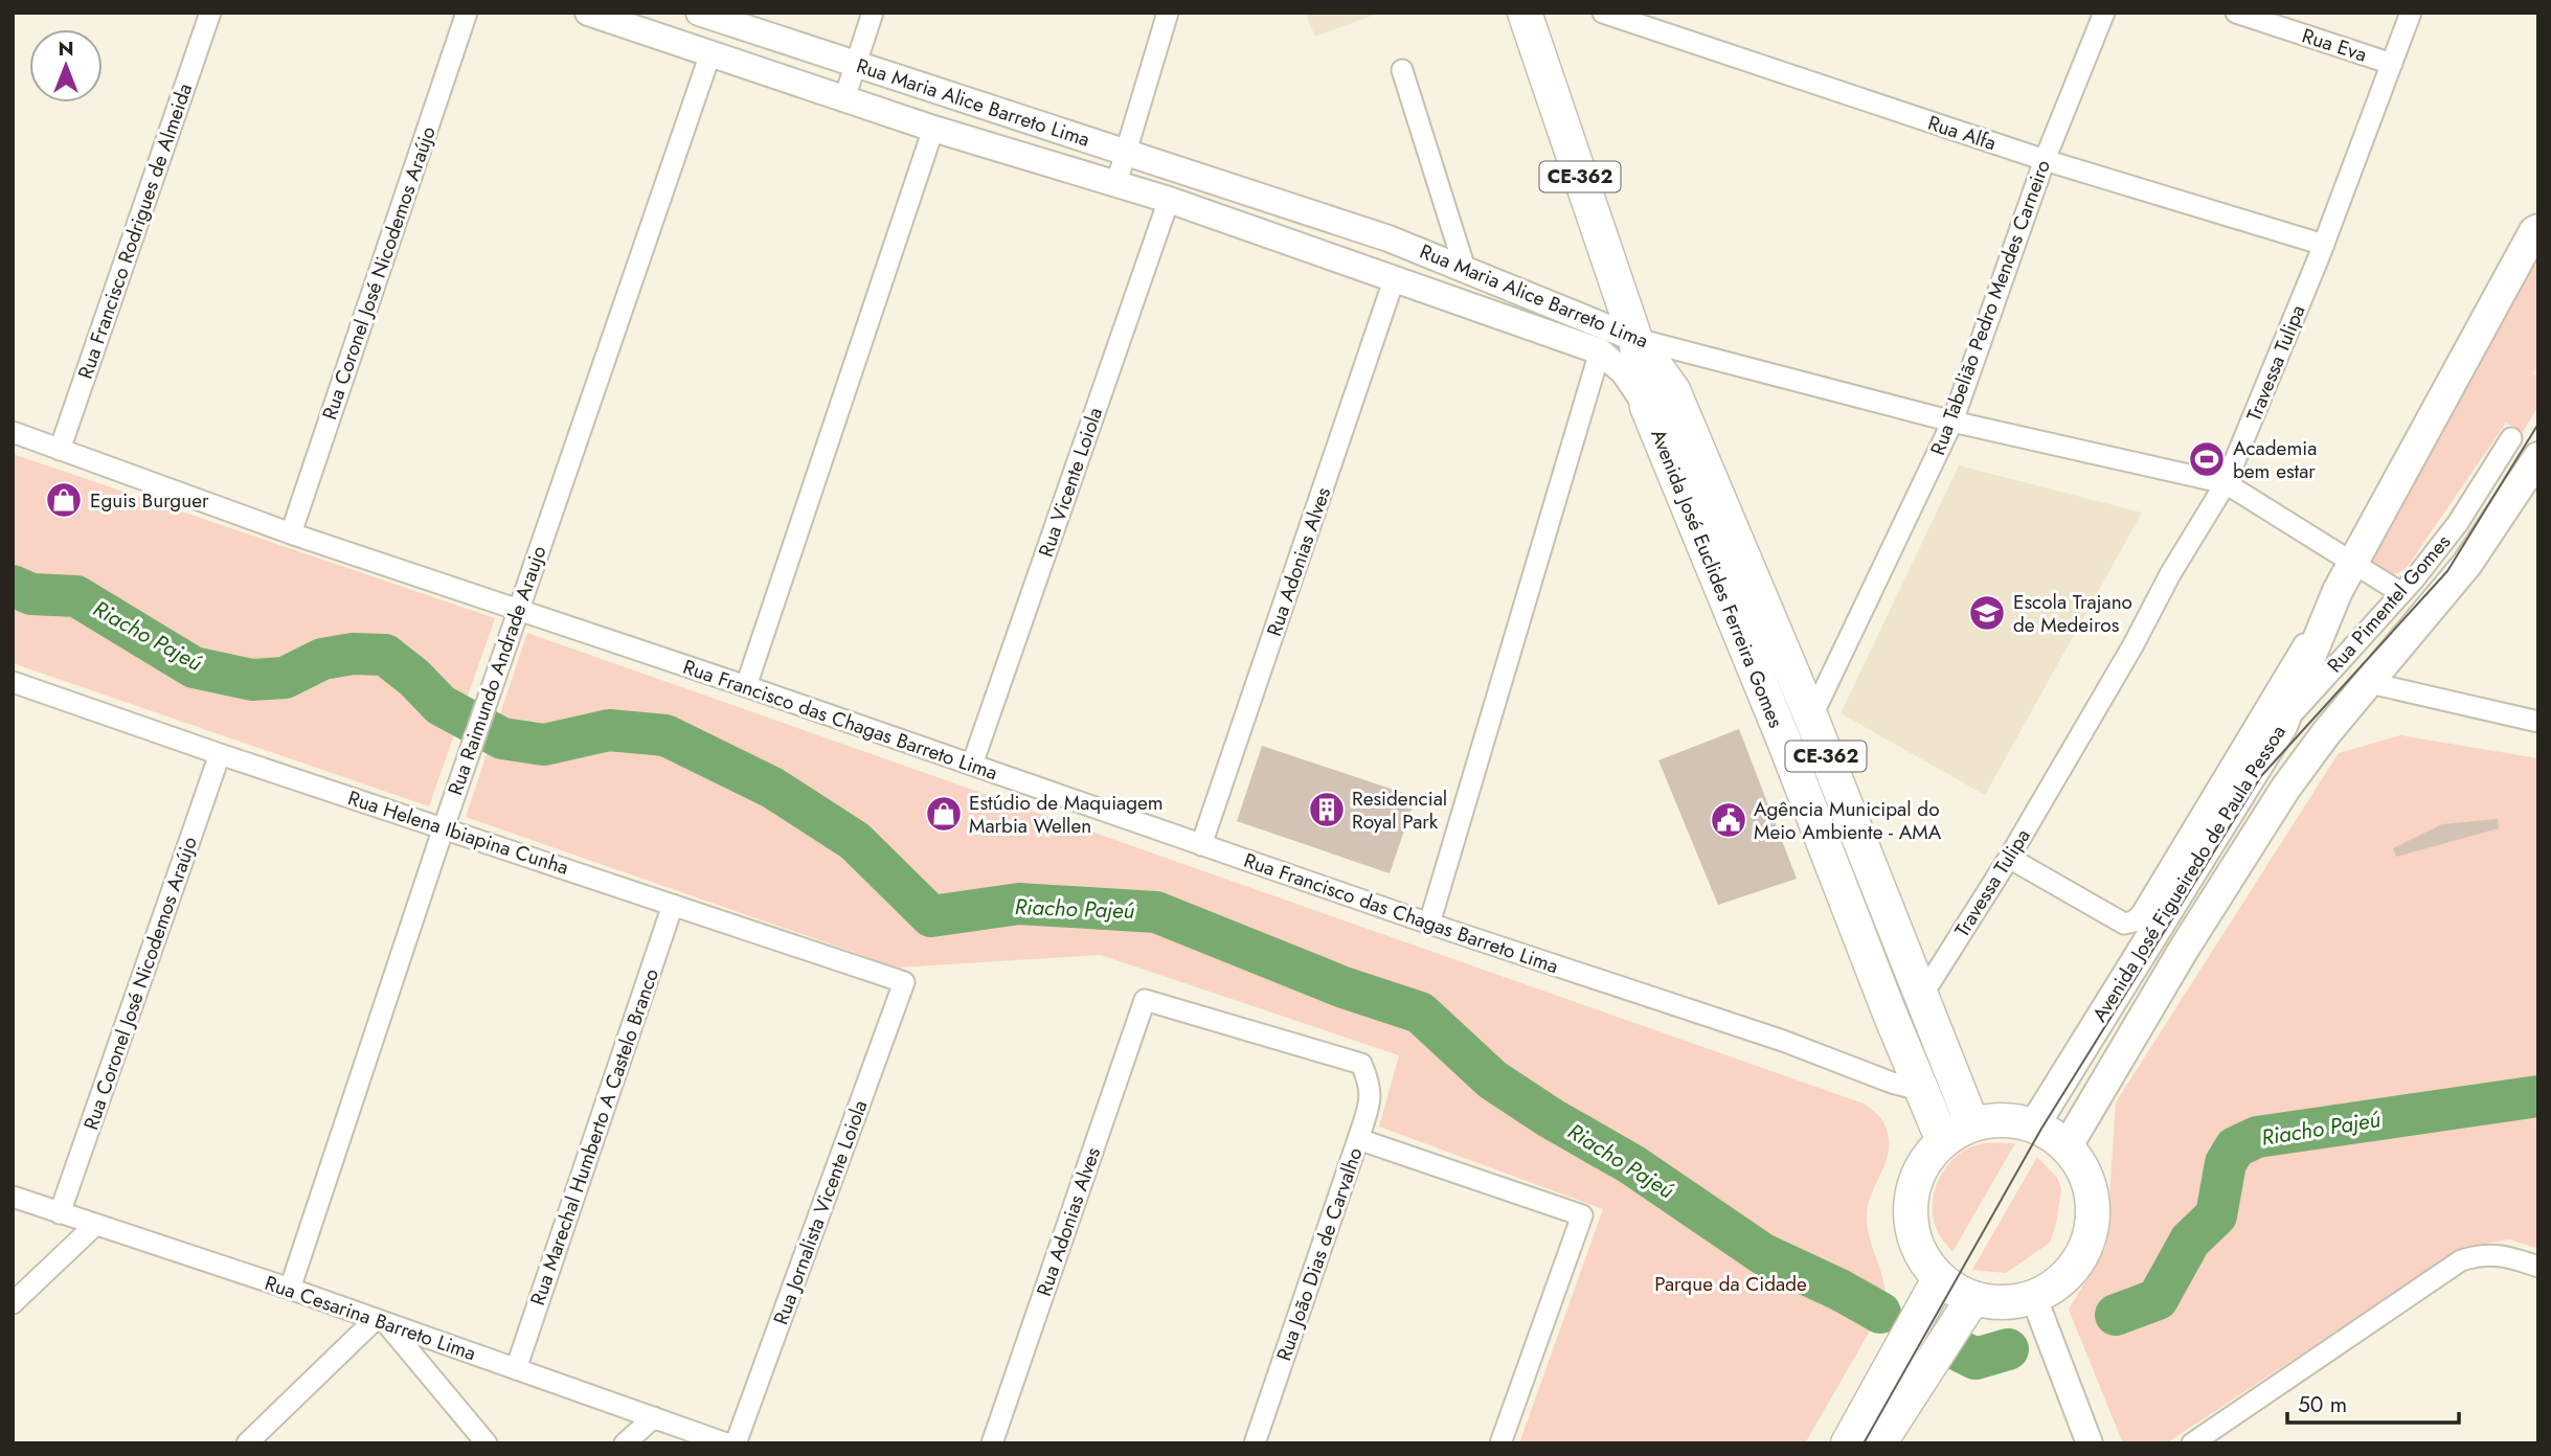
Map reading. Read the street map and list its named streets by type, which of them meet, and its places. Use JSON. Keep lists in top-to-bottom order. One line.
{"streets":{"main road":["CE-362","Avenida José Euclides Ferreira Gomes","Avenida José Figueiredo de Paula Pessoa"],"street":["Rua Eva","Rua Maria Alice Barreto Lima","Rua Alfa","Rua Francisco Rodrigues de Almeida","Rua Coronel José Nicodemos Araújo","Rua Tabelião Pedro Mendes Carneiro","Travessa Tulipa","Rua Vicente Loiola","Rua Adonias Alves","Rua Pimentel Gomes","Rua Raimundo Andrade Araujo","Rua Francisco das Chagas Barreto Lima","Rua Helena Ibiapina Cunha","Rua Marechal Humberto A Castelo Branco","Rua Jornalista Vicente Loiola","Rua João Dias de Carvalho","Rua Cesarina Barreto Lima"]},"crossings":[["Rua Eva","Travessa Tulipa"],["Rua Maria Alice Barreto Lima","Rua Tabelião Pedro Mendes Carneiro"],["Rua Maria Alice Barreto Lima","Travessa Tulipa"],["Rua Maria Alice Barreto Lima","Rua Vicente Loiola"],["Rua Maria Alice Barreto Lima","Rua Adonias Alves"],["Rua Maria Alice Barreto Lima","Avenida José Euclides Ferreira Gomes"],["Rua Maria Alice Barreto Lima","Rua Pimentel Gomes"],["Rua Maria Alice Barreto Lima","Rua Raimundo Andrade Araujo"],["Rua Maria Alice Barreto Lima","Avenida José Figueiredo de Paula Pessoa"],["Rua Alfa","Rua Tabelião Pedro Mendes Carneiro"],["Rua Alfa","Travessa Tulipa"],["Rua Francisco Rodrigues de Almeida","Rua Francisco das Chagas Barreto Lima"],["Rua Coronel José Nicodemos Araújo","Rua Francisco das Chagas Barreto Lima"],["Rua Coronel José Nicodemos Araújo","Rua Helena Ibiapina Cunha"],["Rua Coronel José Nicodemos Araújo","Rua Cesarina Barreto Lima"],["Rua Tabelião Pedro Mendes Carneiro","Avenida José Euclides Ferreira Gomes"],["Travessa Tulipa","Avenida José Euclides Ferreira Gomes"],["Rua Vicente Loiola","Rua Francisco das Chagas Barreto Lima"],["Rua Adonias Alves","Rua Francisco das Chagas Barreto Lima"],["Rua Adonias Alves","Rua João Dias de Carvalho"],["Avenida José Euclides Ferreira Gomes","Rua Francisco das Chagas Barreto Lima"],["Avenida José Euclides Ferreira Gomes","Avenida José Figueiredo de Paula Pessoa"],["Rua Pimentel Gomes","Avenida José Figueiredo de Paula Pessoa"],["Rua Raimundo Andrade Araujo","Rua Francisco das Chagas Barreto Lima"],["Rua Raimundo Andrade Araujo","Rua Helena Ibiapina Cunha"],["Rua Raimundo Andrade Araujo","Rua Cesarina Barreto Lima"],["Rua Francisco das Chagas Barreto Lima","Avenida José Figueiredo de Paula Pessoa"],["Rua Helena Ibiapina Cunha","Rua Marechal Humberto A Castelo Branco"],["Rua Helena Ibiapina Cunha","Rua Jornalista Vicente Loiola"],["Rua Marechal Humberto A Castelo Branco","Rua Cesarina Barreto Lima"]],"water":["Riacho Pajeú"],"parks":["Parque da Cidade"],"places":{"sports":["Academia bem estar"],"shop":["Eguis Burguer","Estúdio de Maquiagem Marbia Wellen"],"school or university":["Escola Trajano de Medeiros"],"building":["Residencial Royal Park"],"public building":["Agência Municipal do Meio Ambiente - AMA"]},"scale_bar":"50 m","north":"top"}
